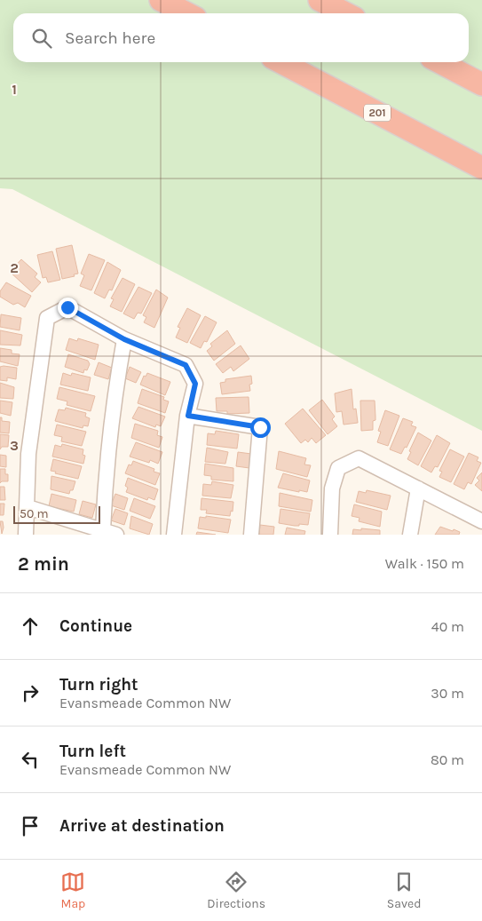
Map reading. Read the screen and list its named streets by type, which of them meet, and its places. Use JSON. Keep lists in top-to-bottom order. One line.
{"streets":{"highway":["201"]},"scale_bar":"50 m","page":{"search":"Search here","scale":"50 m","heading":["2 min","Walk · 150 m"],"list":[["Continue","40 m"],["Turn right","Evansmeade Common NW","30 m"],["Turn left","Evansmeade Common NW","80 m"],"Arrive at destination"],"nav":["Map","Directions","Saved"]},"grid":{"rows":["1","2","3"]}}
